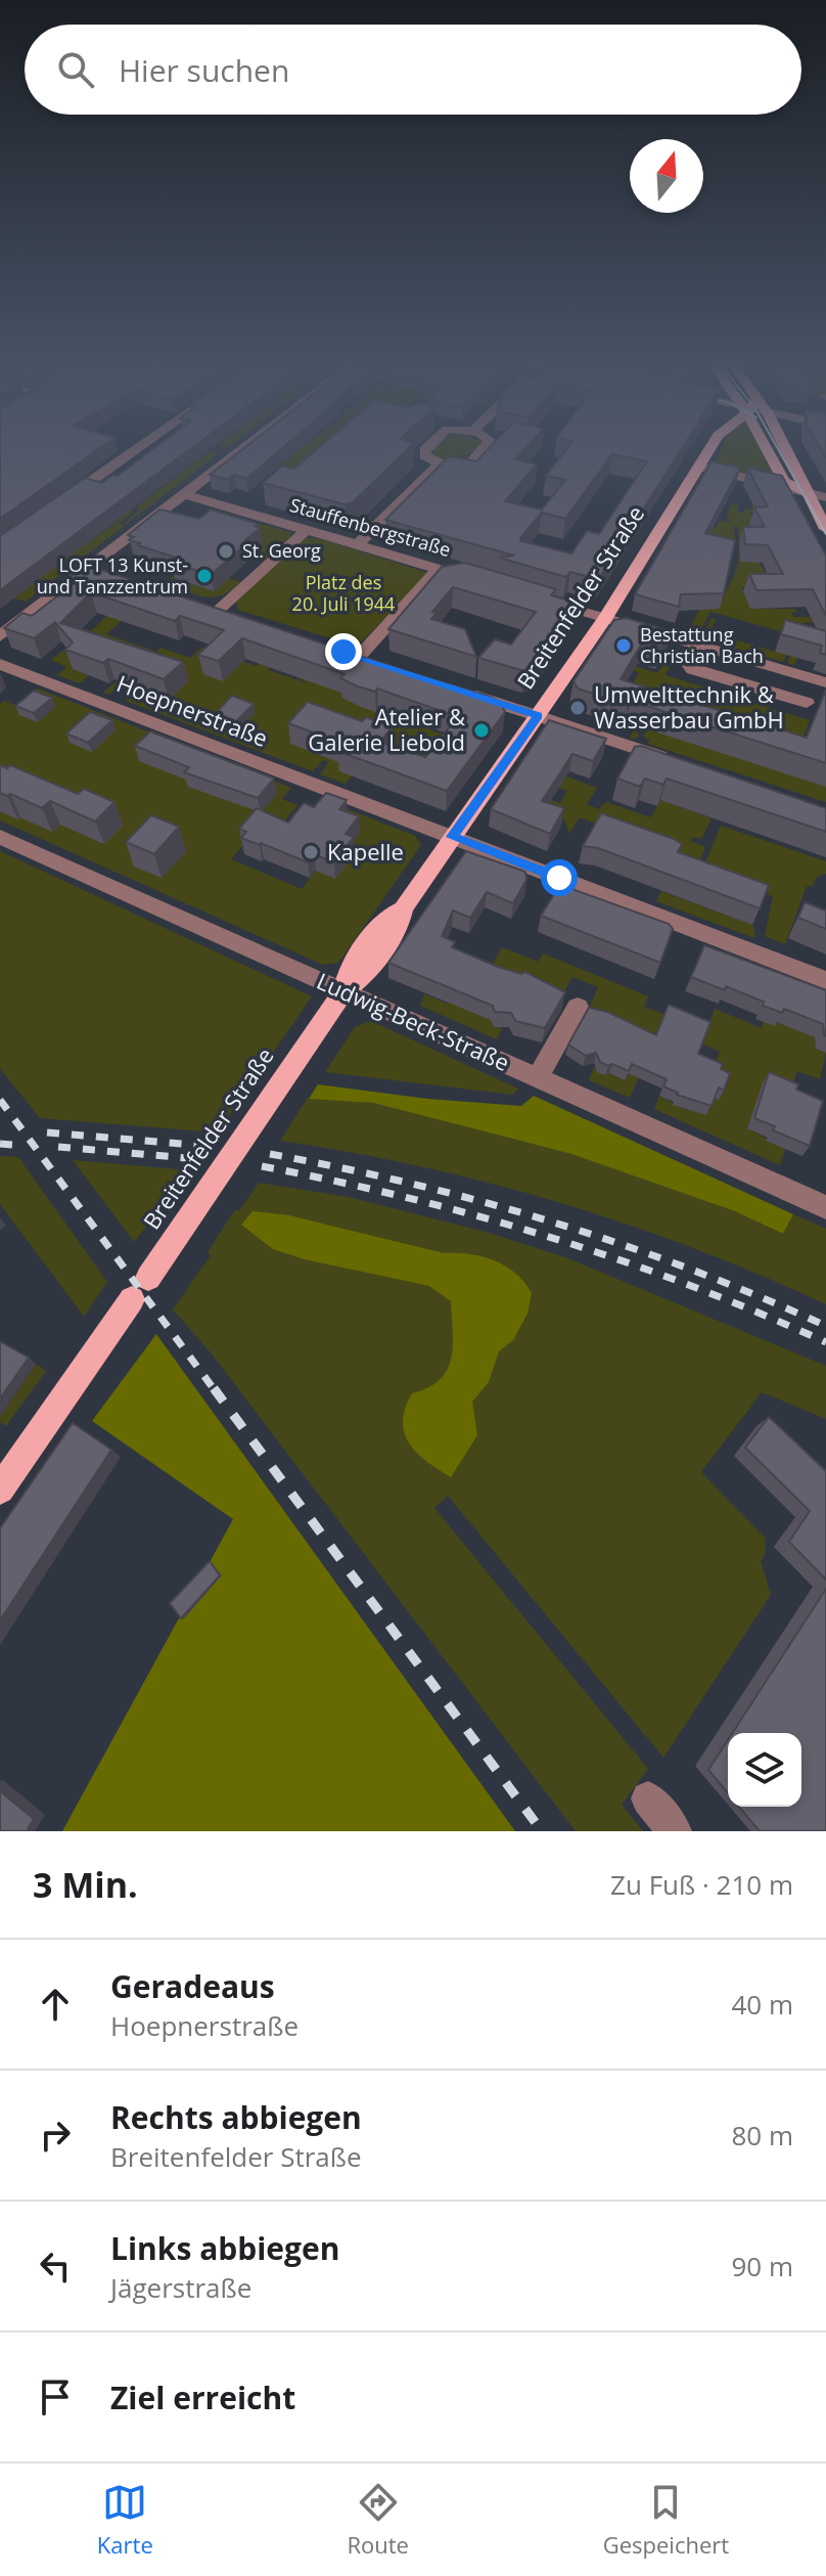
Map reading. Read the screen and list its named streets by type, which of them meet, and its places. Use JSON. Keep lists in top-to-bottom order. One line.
{"streets":{"main road":["Breitenfelder Straße"],"street":["Stauffenbergstraße","Hoepnerstraße","Ludwig-Beck-Straße"]},"crossings":[["Breitenfelder Straße","Hoepnerstraße"],["Breitenfelder Straße","Ludwig-Beck-Straße"]],"parks":["Platz des 20. Juli 1944"],"places":["St. Georg","LOFT 13 Kunst- und Tanzzentrum","Bestattung Christian Bach","Umwelttechnik & Wasserbau GmbH","Atelier & Galerie Liebold","Kapelle"],"north":"top","page":{"search":"Hier suchen","heading":["3 Min.","Zu Fuß · 210 m"],"list":[["Geradeaus","Hoepnerstraße","40 m"],["Rechts abbiegen","Breitenfelder Straße","80 m"],["Links abbiegen","Jägerstraße","90 m"],"Ziel erreicht"],"nav":["Karte","Route","Gespeichert"]}}
